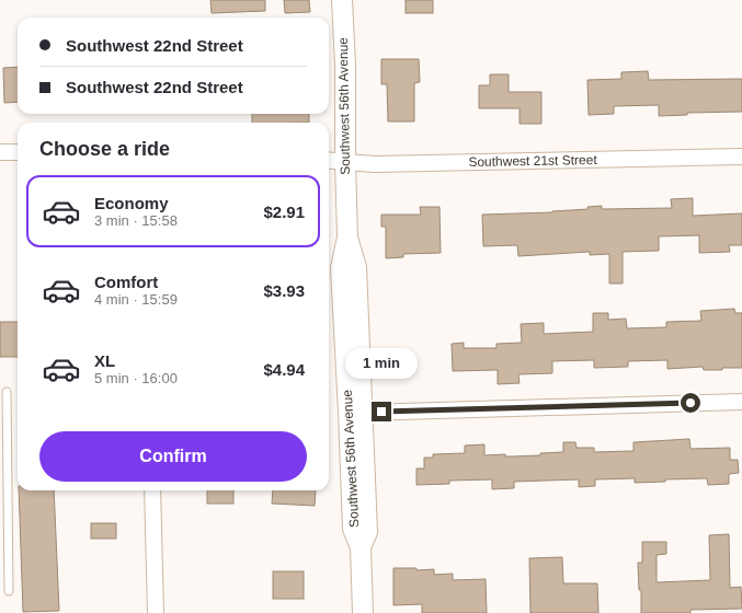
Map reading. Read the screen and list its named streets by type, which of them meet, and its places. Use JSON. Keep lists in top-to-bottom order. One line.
{"streets":{"street":["Southwest 56th Avenue","Southwest 21st Street"]},"crossings":[["Southwest 56th Avenue","Southwest 21st Street"]],"page":{"banner":["Southwest 22nd Street","Southwest 22nd Street"],"heading":"Choose a ride","list":[{"name":"Economy","note":"3 min · 15:58","value":"$2.91"},{"name":"Comfort","note":"4 min · 15:59","value":"$3.93"},{"name":"XL","note":"5 min · 16:00","value":"$4.94"}],"bubble":"1 min","buttons":"Confirm"}}
